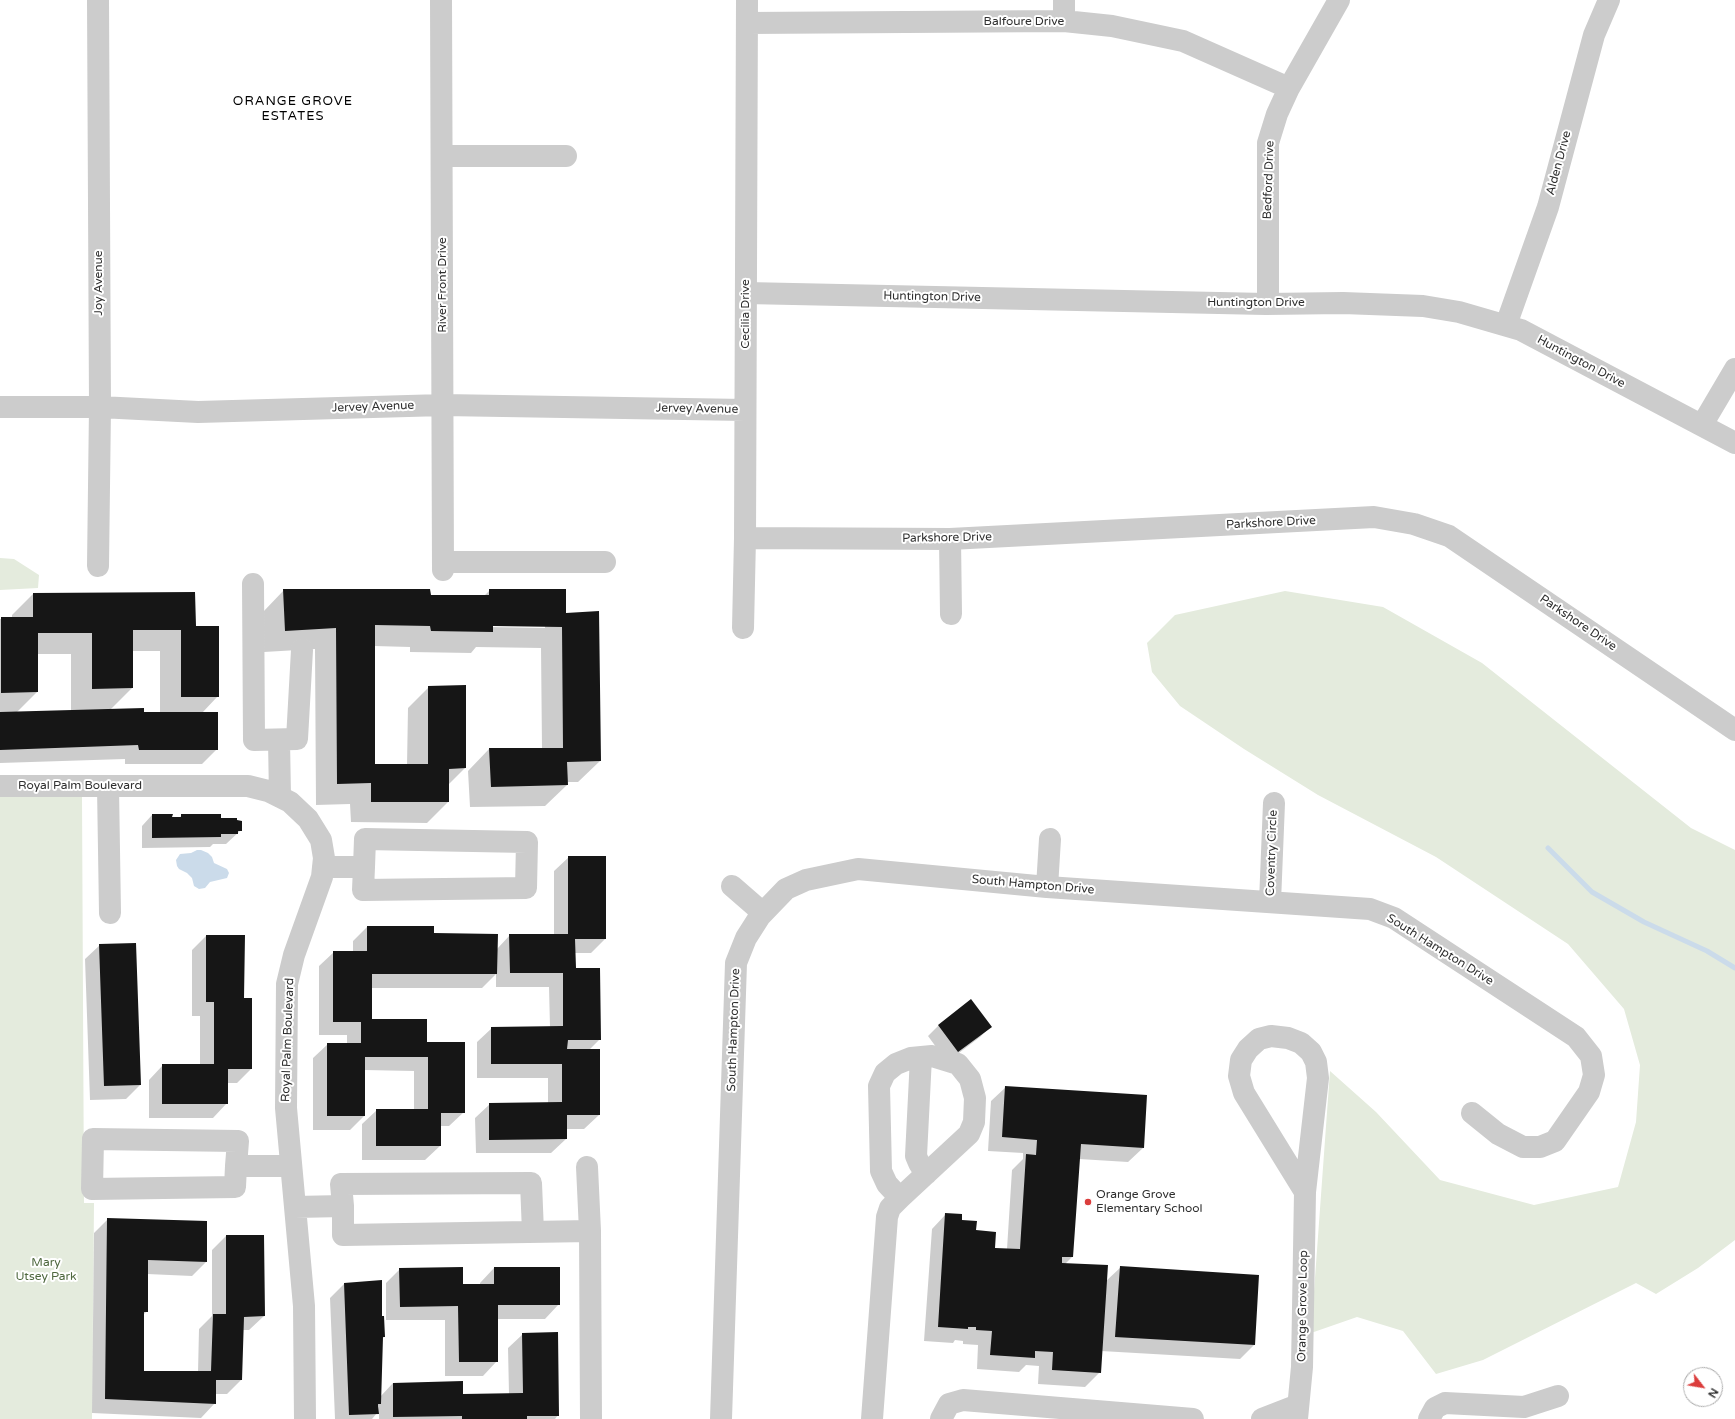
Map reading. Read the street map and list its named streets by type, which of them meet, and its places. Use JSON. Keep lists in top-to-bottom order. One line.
{"streets":{"street":["Balfoure Drive","Alden Drive","Bedford Drive","Joy Avenue","River Front Drive","Huntington Drive","Cecilia Drive","Jervey Avenue","Parkshore Drive","Royal Palm Boulevard","Coventry Circle","South Hampton Drive","Orange Grove Loop"]},"crossings":[["Balfoure Drive","Bedford Drive"],["Balfoure Drive","Cecilia Drive"],["Alden Drive","Huntington Drive"],["Bedford Drive","Huntington Drive"],["Joy Avenue","Jervey Avenue"],["River Front Drive","Jervey Avenue"],["Huntington Drive","Cecilia Drive"],["Cecilia Drive","Jervey Avenue"],["Cecilia Drive","Parkshore Drive"],["Coventry Circle","South Hampton Drive"]],"districts":["ORANGE GROVE ESTATES"],"parks":["Mary Utsey Park"],"places":["Orange Grove Elementary School"],"north":"bottom right"}
